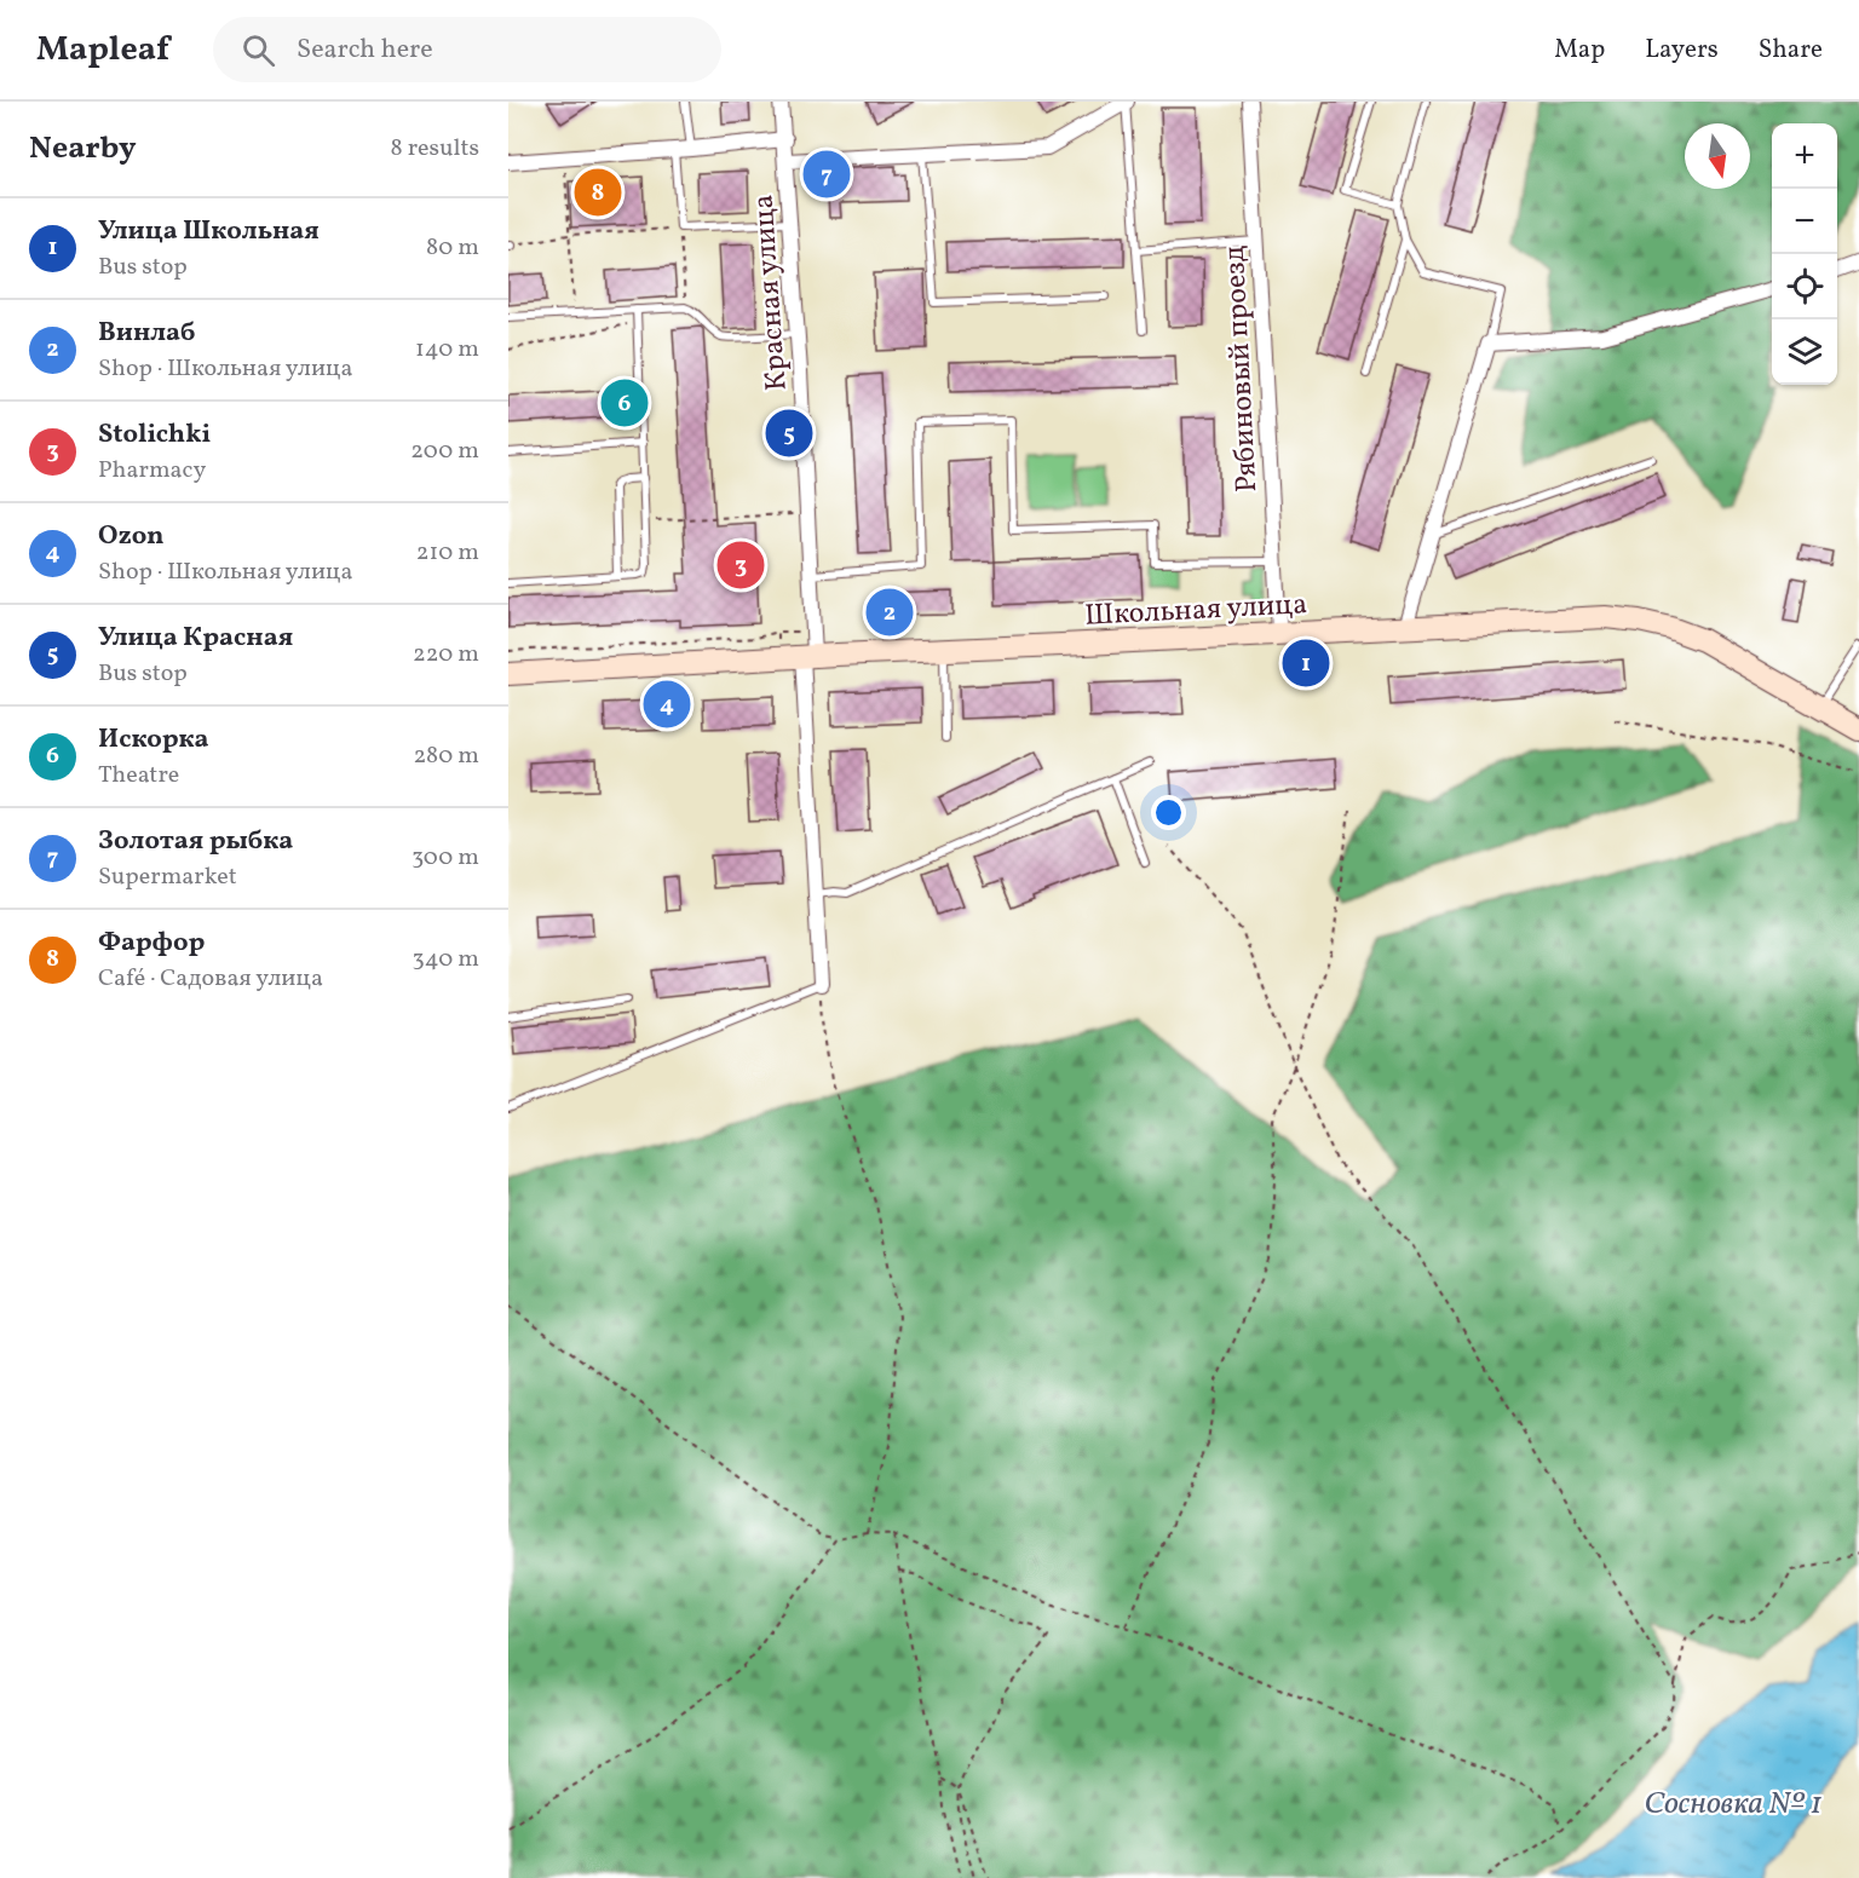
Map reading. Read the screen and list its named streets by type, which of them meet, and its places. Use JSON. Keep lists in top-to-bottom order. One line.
{"streets":{"street":["Красная улица","Рябиновый проезд","Школьная улица"]},"crossings":[["Красная улица","Школьная улица"],["Рябиновый проезд","Школьная улица"]],"water":["Сосновка № 1"],"north":"bottom","page":{"header":"Mapleaf","search":"Search here","nav":["Map","Layers","Share"],"heading":["Nearby","8 results"],"map_buttons":["+","−"],"pins":["7","8","6","5","3","2","1","4"],"list":[{"mark":"1","name":"Улица Школьная","note":"Bus stop","value":"80 m"},{"mark":"2","name":"Винлаб","note":"Shop · Школьная улица","value":"140 m"},{"mark":"3","name":"Stolichki","note":"Pharmacy","value":"200 m"},{"mark":"4","name":"Ozon","note":"Shop · Школьная улица","value":"210 m"},{"mark":"5","name":"Улица Красная","note":"Bus stop","value":"220 m"},{"mark":"6","name":"Искорка","note":"Theatre","value":"280 m"},{"mark":"7","name":"Золотая рыбка","note":"Supermarket","value":"300 m"},{"mark":"8","name":"Фарфор","note":"Café · Садовая улица","value":"340 m"}]}}
